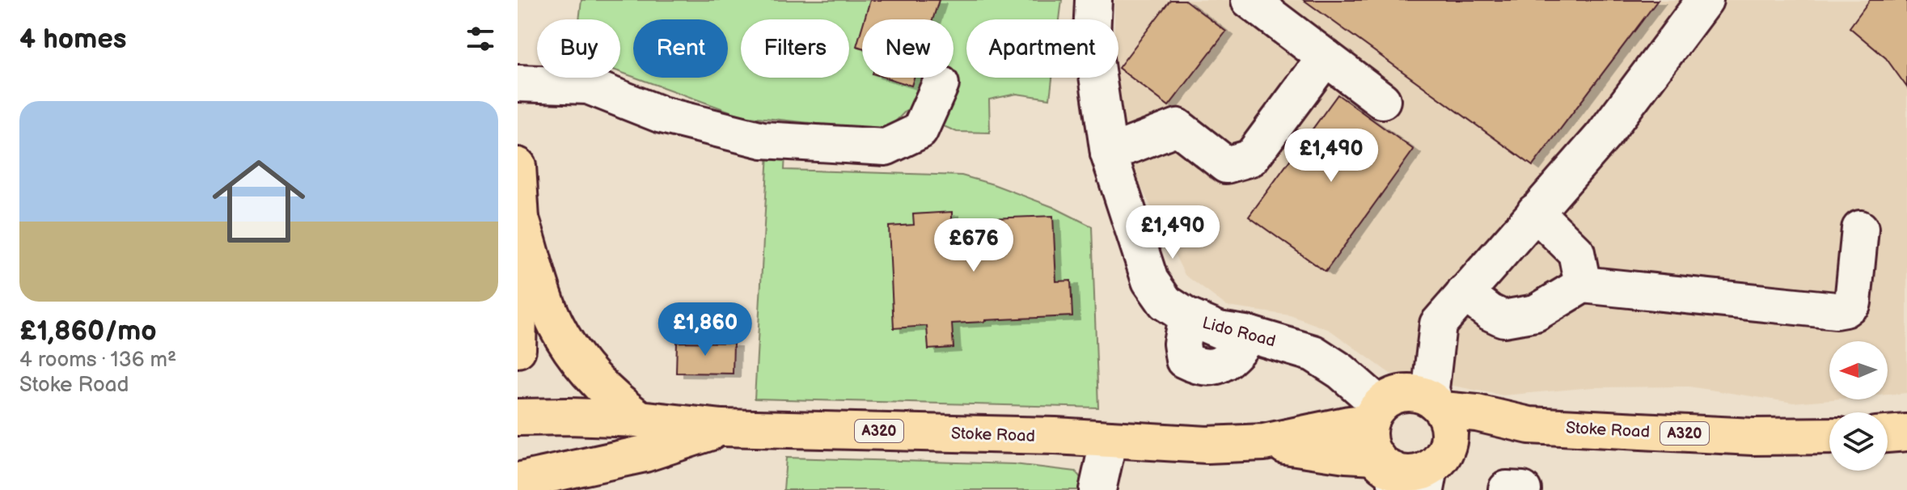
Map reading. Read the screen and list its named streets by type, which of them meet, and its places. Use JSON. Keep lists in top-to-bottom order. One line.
{"streets":{"main road":["Stoke Road","A320"],"street":["Lido Road"]},"crossings":[["Lido Road","Stoke Road"],["Stoke Road","A320"]],"north":"left","page":{"heading":"4 homes","chip":["Buy","Rent","Filters","New","Apartment"],"list":[{"name":"£1,860/mo","note":"4 rooms · 136 m² · Stoke Road"}],"price":["£1,490","£1,490","£676","£1,860"]}}
